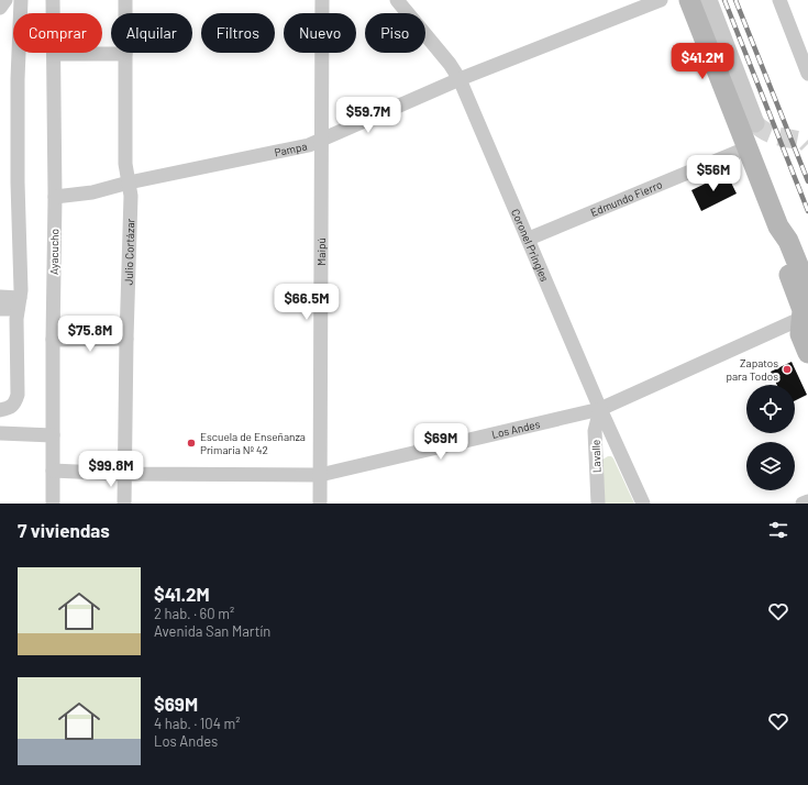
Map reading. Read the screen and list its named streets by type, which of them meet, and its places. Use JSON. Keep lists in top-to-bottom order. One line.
{"streets":{"street":["Pampa","Edmundo Fierro","Coronel Pringles","Ayacucho","Julio Cortázar","Maipú","Los Andes","Lavalle"]},"crossings":[["Pampa","Coronel Pringles"],["Pampa","Ayacucho"],["Pampa","Julio Cortázar"],["Pampa","Maipú"],["Edmundo Fierro","Coronel Pringles"],["Coronel Pringles","Los Andes"],["Coronel Pringles","Lavalle"],["Ayacucho","Los Andes"],["Julio Cortázar","Los Andes"],["Maipú","Los Andes"],["Los Andes","Lavalle"]],"places":["Zapatos para Todos","Escuela de Enseñanza Primaria Nº 42"],"page":{"chip":["Comprar","Alquilar","Filtros","Nuevo","Piso"],"price":["$41.2M","$59.7M","$56M","$66.5M","$75.8M","$69M","$99.8M"],"heading":"7 viviendas","list":[{"name":"$41.2M","note":"2 hab. · 60 m² · Avenida San Martín"},{"name":"$69M","note":"4 hab. · 104 m² · Los Andes"}]}}
